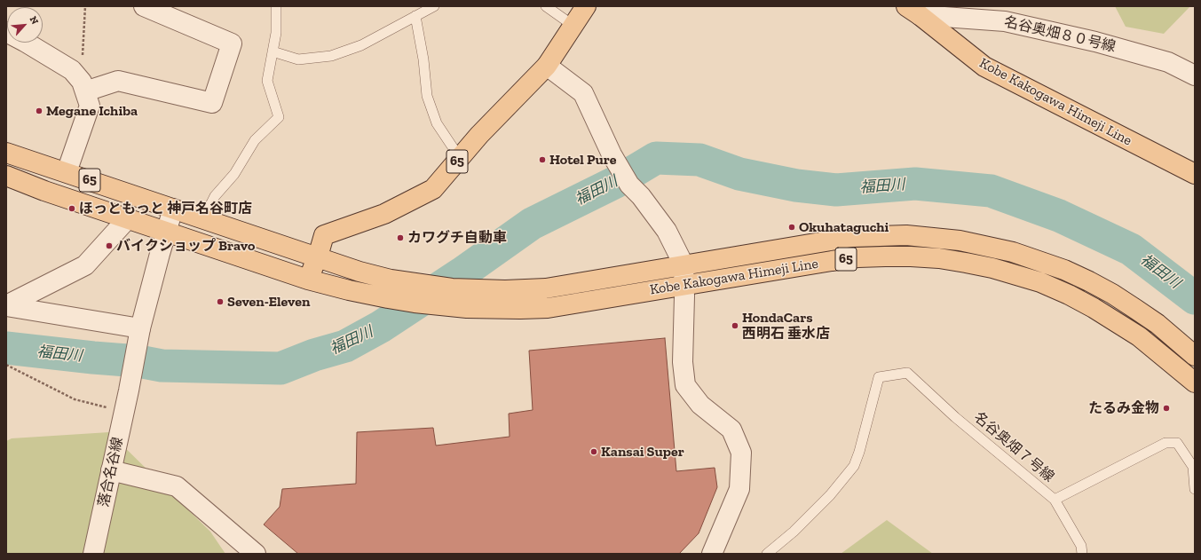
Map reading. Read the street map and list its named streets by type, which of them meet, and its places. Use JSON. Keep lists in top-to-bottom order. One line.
{"streets":{"main road":["Kobe Kakogawa Himeji Line","65"],"street":["名谷奥畑８０号線","落合名谷線"],"lane":["名谷奥畑７号線"]},"crossings":[["名谷奥畑８０号線","Kobe Kakogawa Himeji Line"],["Kobe Kakogawa Himeji Line","65"],["Kobe Kakogawa Himeji Line","落合名谷線"]],"water":["福田川"],"places":["Megane Ichiba","Hotel Pure","ほっともっと 神戸名谷町店","Okuhataguchi","カワグチ自動車","バイクショップ Bravo","Seven-Eleven","HondaCars 西明石 垂水店","たるみ金物","Kansai Super"],"north":"top right"}
